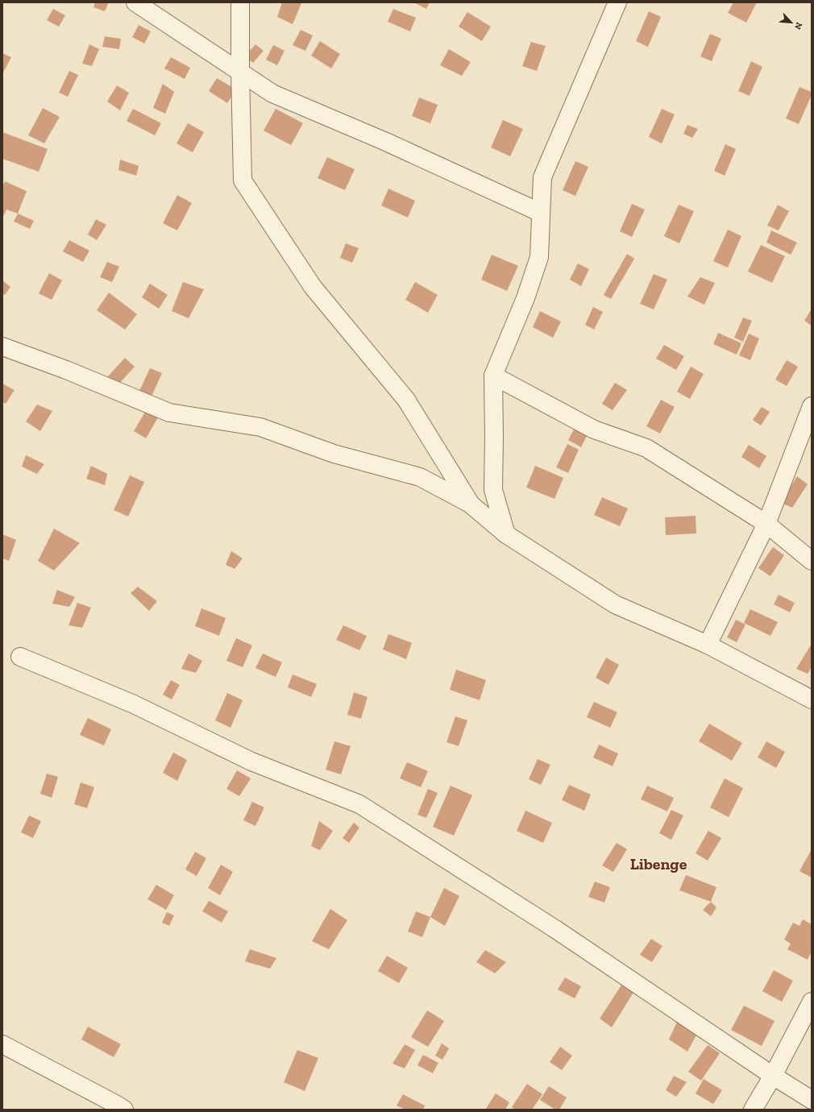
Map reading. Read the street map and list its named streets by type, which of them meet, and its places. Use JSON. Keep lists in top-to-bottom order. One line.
{"districts":["Libenge"],"north":"bottom right"}
